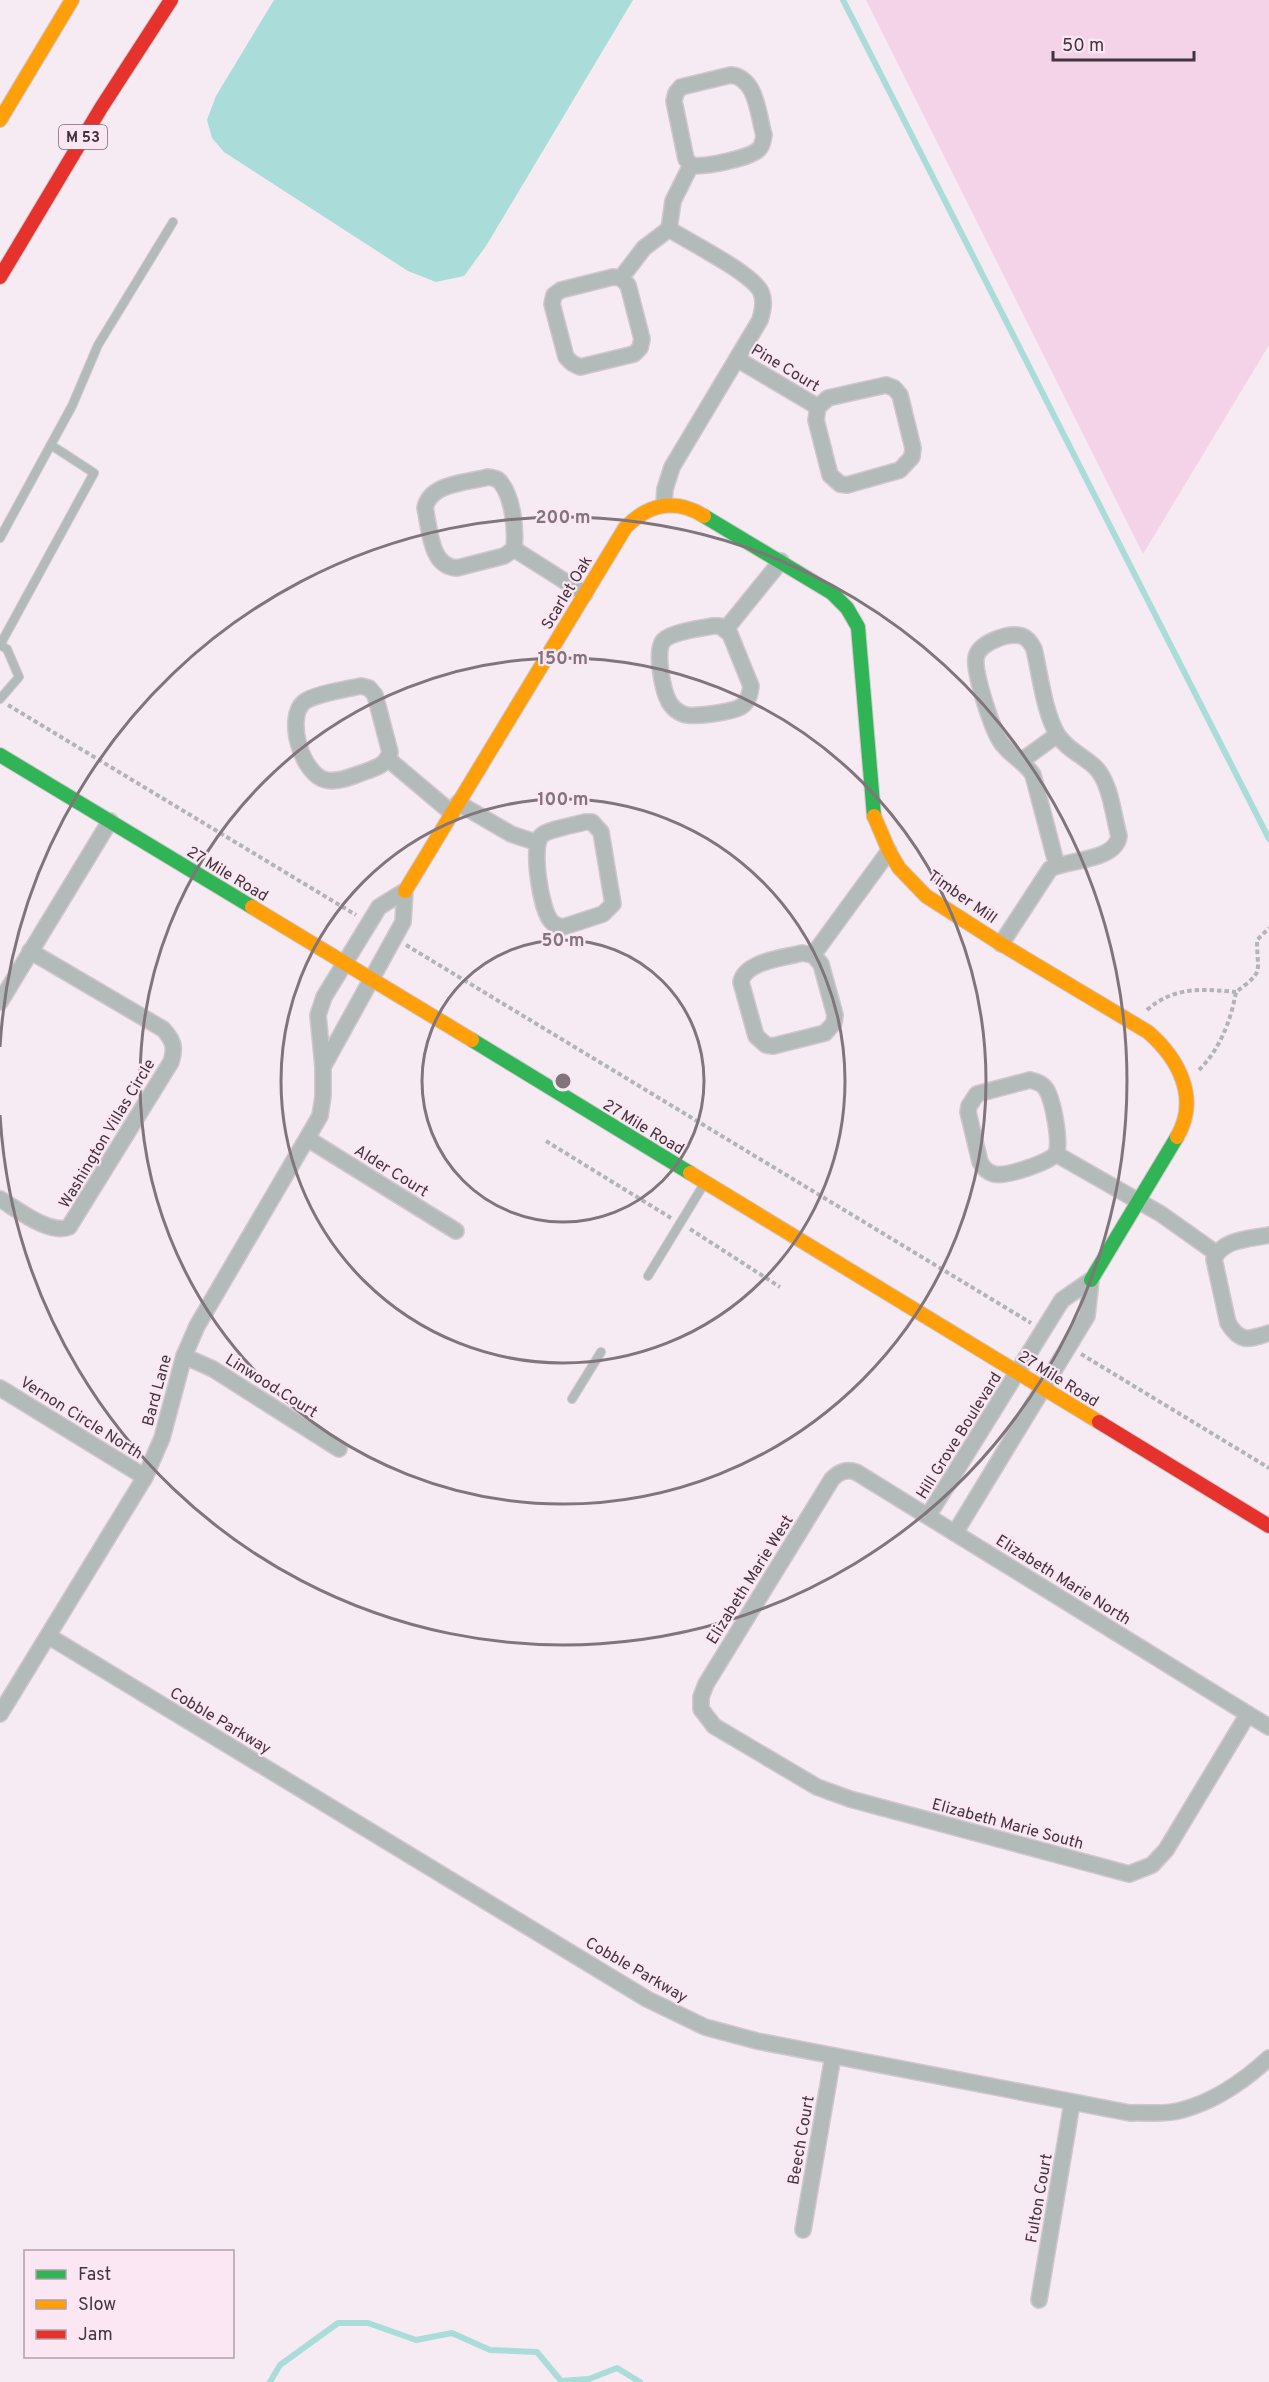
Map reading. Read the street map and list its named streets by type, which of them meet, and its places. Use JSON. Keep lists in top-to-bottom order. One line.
{"streets":{"main road":["M 53","Scarlet Oak","27 Mile Road","Timber Mill"],"street":["Pine Court","Washington Villas Circle","Alder Court","Linwood Court","Bard Lane","Vernon Circle North","Hill Grove Boulevard","Elizabeth Marie West","Elizabeth Marie North","Cobble Parkway","Elizabeth Marie South","Beech Court","Fulton Court"]},"crossings":[["Scarlet Oak","27 Mile Road"],["Scarlet Oak","Timber Mill"],["Scarlet Oak","Bard Lane"],["27 Mile Road","Timber Mill"],["27 Mile Road","Bard Lane"],["27 Mile Road","Hill Grove Boulevard"],["Timber Mill","Hill Grove Boulevard"],["Alder Court","Bard Lane"],["Linwood Court","Bard Lane"],["Bard Lane","Vernon Circle North"],["Bard Lane","Cobble Parkway"],["Hill Grove Boulevard","Elizabeth Marie North"],["Elizabeth Marie West","Elizabeth Marie North"],["Elizabeth Marie West","Elizabeth Marie South"],["Elizabeth Marie North","Elizabeth Marie South"],["Cobble Parkway","Beech Court"],["Cobble Parkway","Fulton Court"]],"legend":["Fast","Slow","Jam"],"scale_bar":"50 m","rings":["200 m","150 m","100 m","50 m"]}
